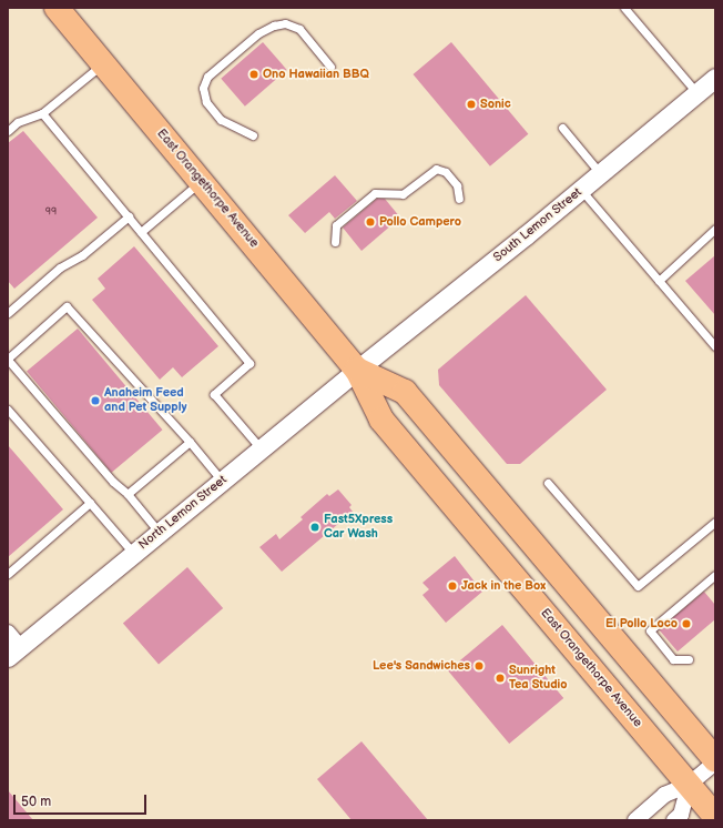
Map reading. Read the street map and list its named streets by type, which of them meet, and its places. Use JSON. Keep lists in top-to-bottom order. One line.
{"streets":{"main road":["East Orangethorpe Avenue"],"street":["South Lemon Street","North Lemon Street"]},"crossings":[["East Orangethorpe Avenue","South Lemon Street"],["East Orangethorpe Avenue","North Lemon Street"],["South Lemon Street","North Lemon Street"]],"places":["Ono Hawaiian BBQ","Sonic","Pollo Campero","Anaheim Feed and Pet Supply","Fast5Xpress Car Wash","Jack in the Box","El Pollo Loco","Lee's Sandwiches","Sunright Tea Studio"],"house_numbers":["99"],"scale_bar":"50 m"}
